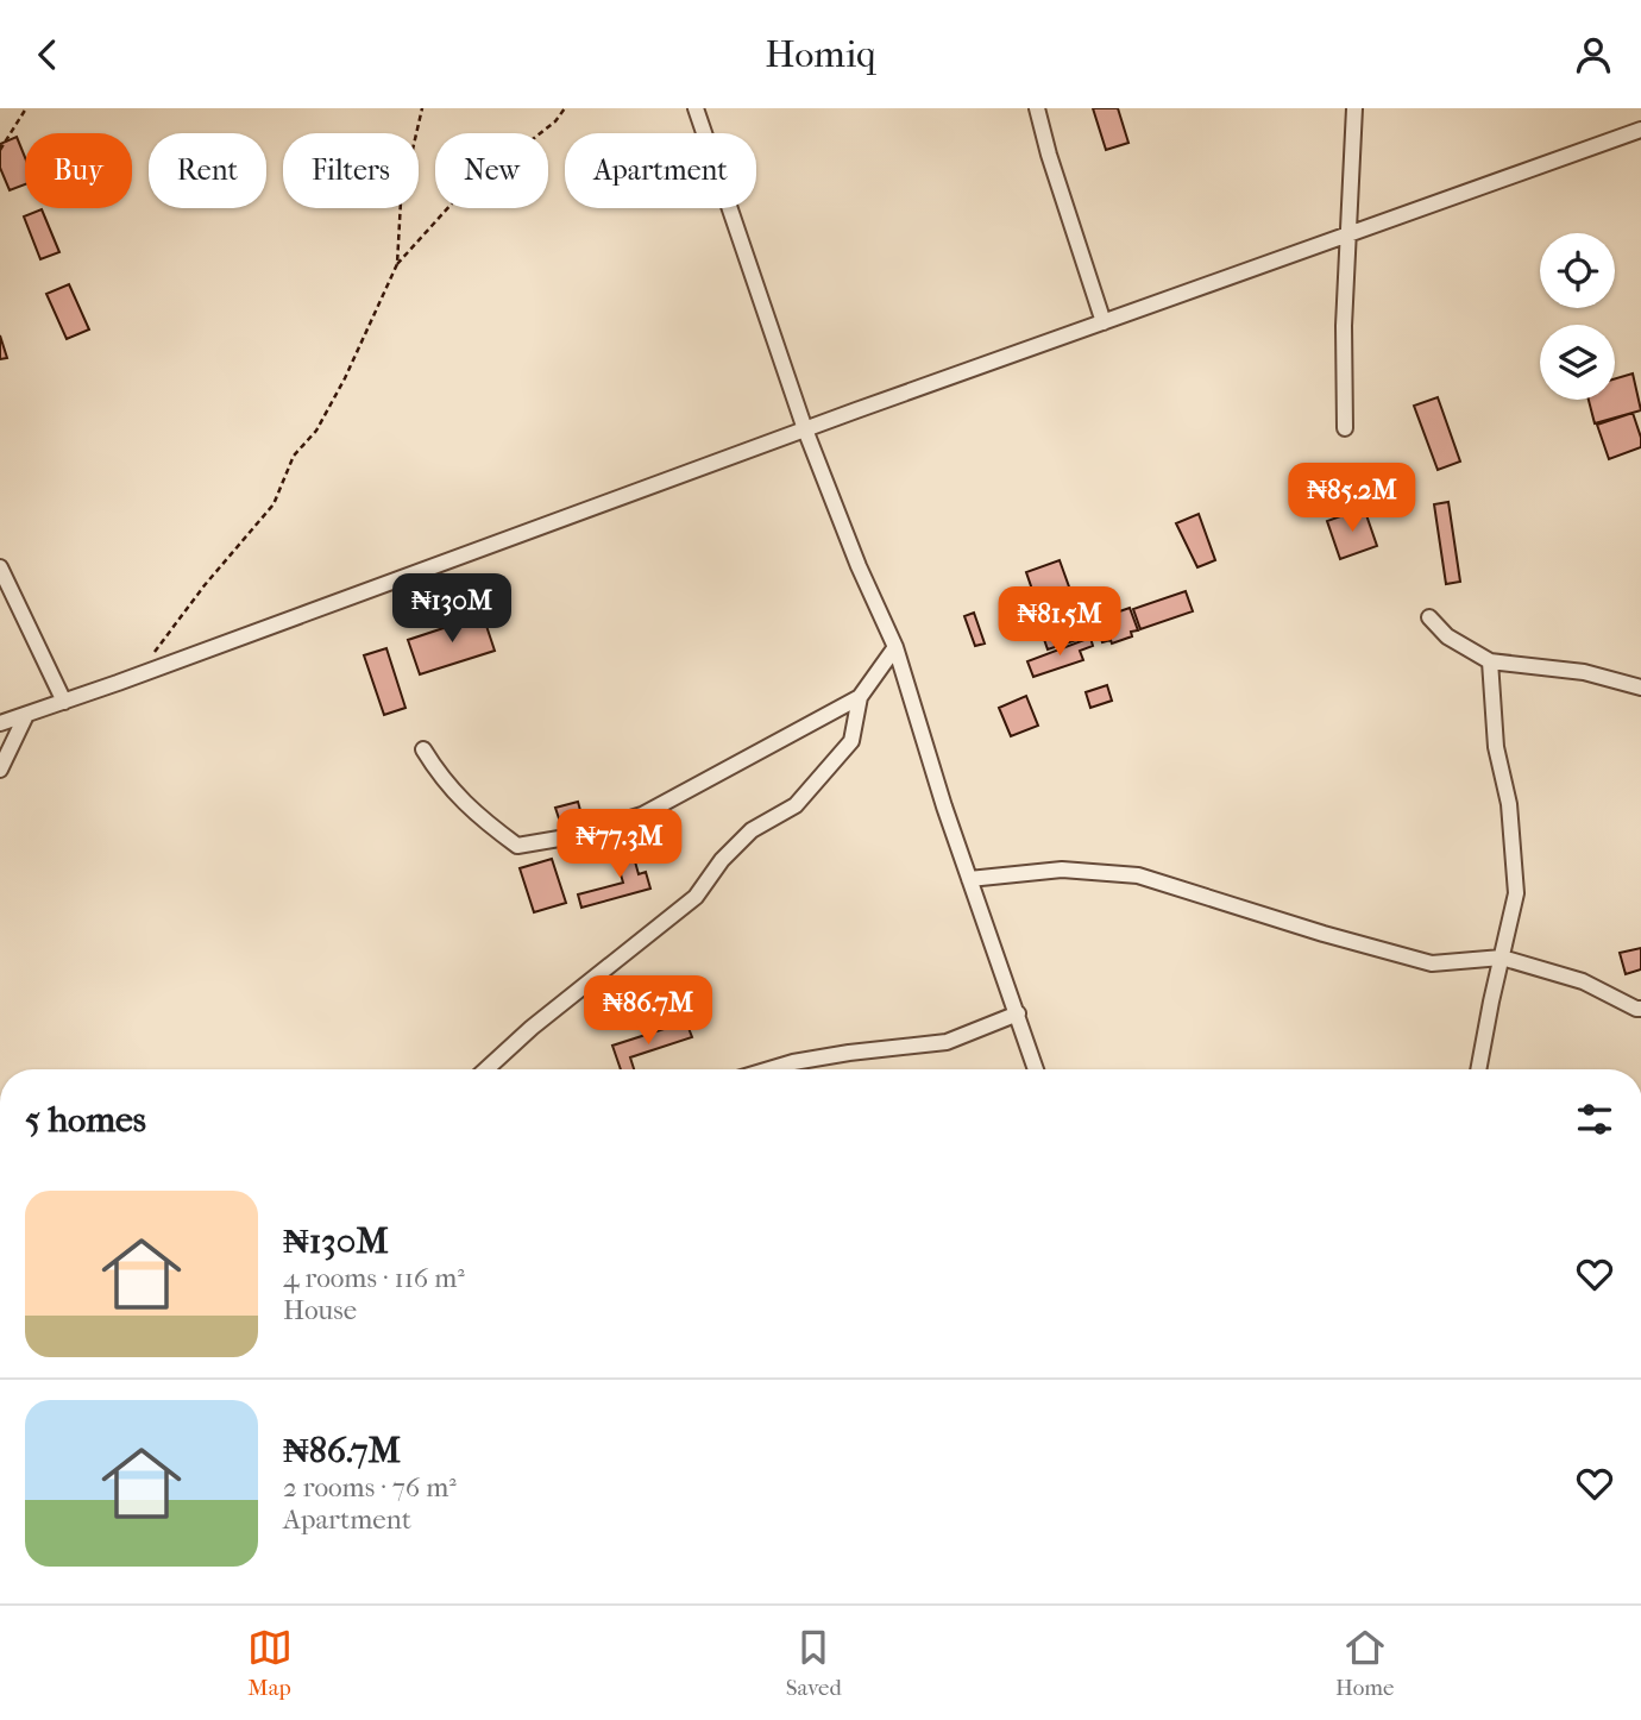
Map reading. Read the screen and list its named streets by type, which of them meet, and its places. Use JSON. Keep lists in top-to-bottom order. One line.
{"page":{"header":"Homiq","chip":["Buy","Rent","Filters","New","Apartment"],"price":["₦85.2M","₦130M","₦81.5M","₦77.3M","₦86.7M"],"heading":"5 homes","list":[{"name":"₦130M","note":"4 rooms · 116 m² · House"},{"name":"₦86.7M","note":"2 rooms · 76 m² · Apartment"}],"tabs":["Map","Saved","Home"]}}
